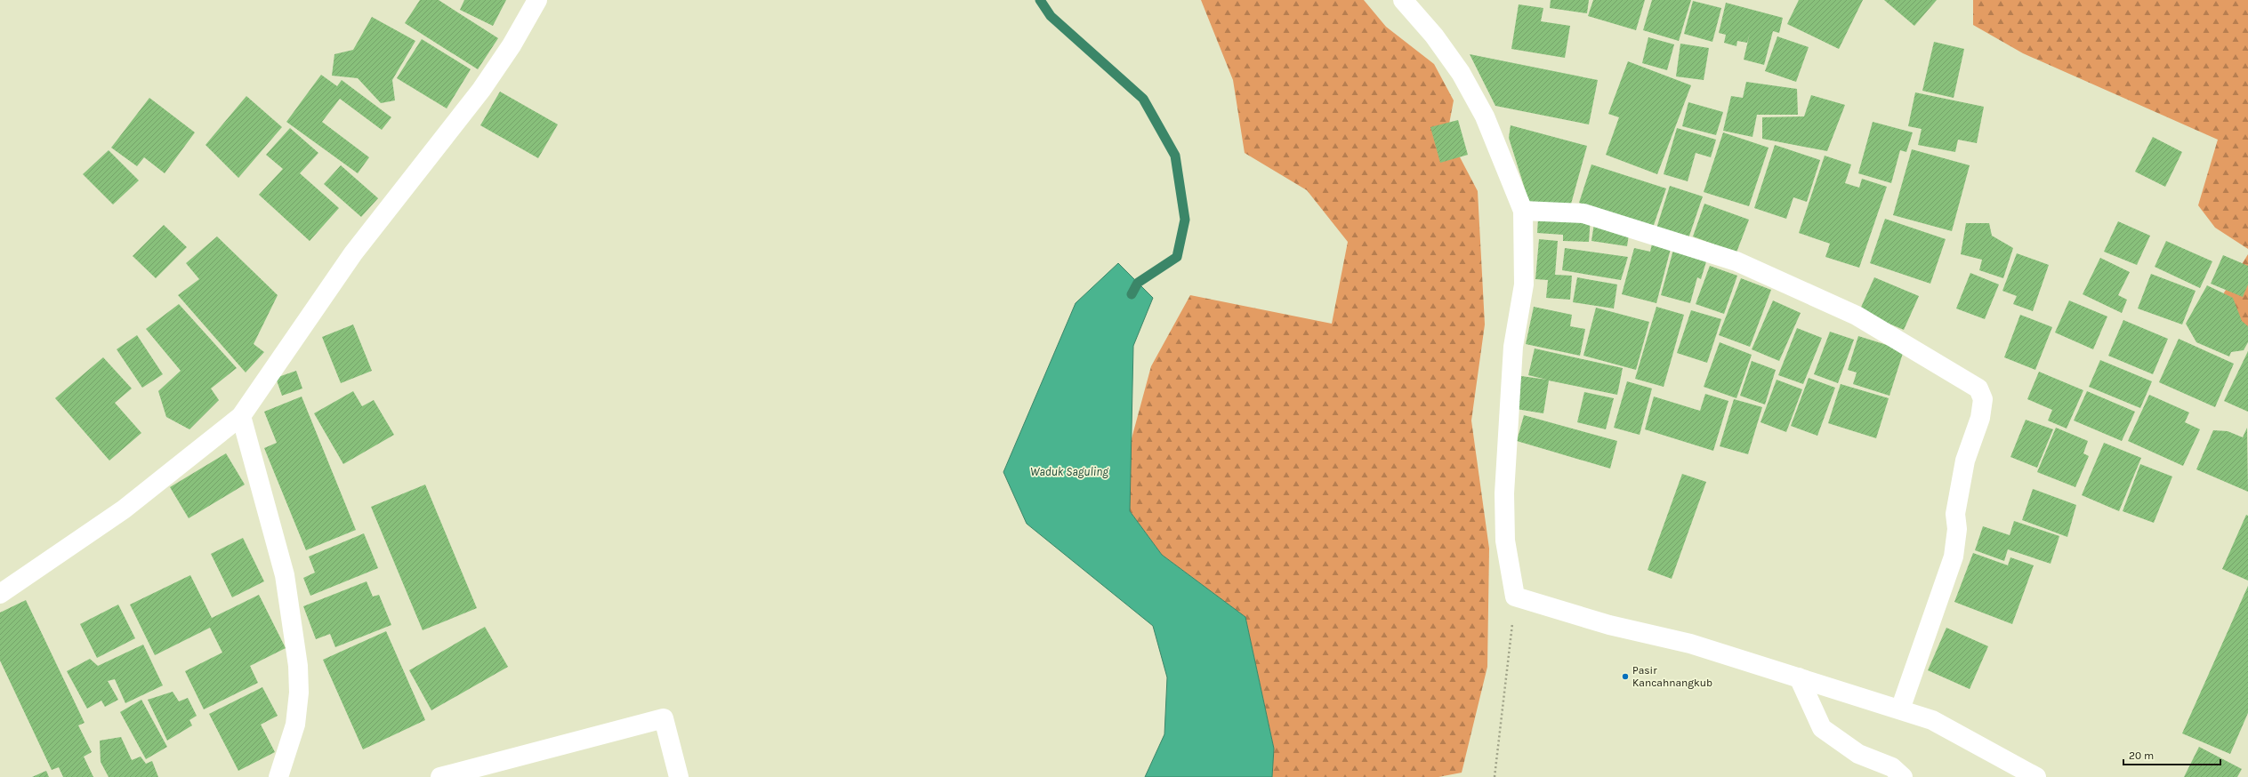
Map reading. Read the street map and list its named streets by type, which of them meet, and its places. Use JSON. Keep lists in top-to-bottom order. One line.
{"water":["Waduk Saguling"],"places":["Pasir Kancahnangkub"],"scale_bar":"20 m"}
